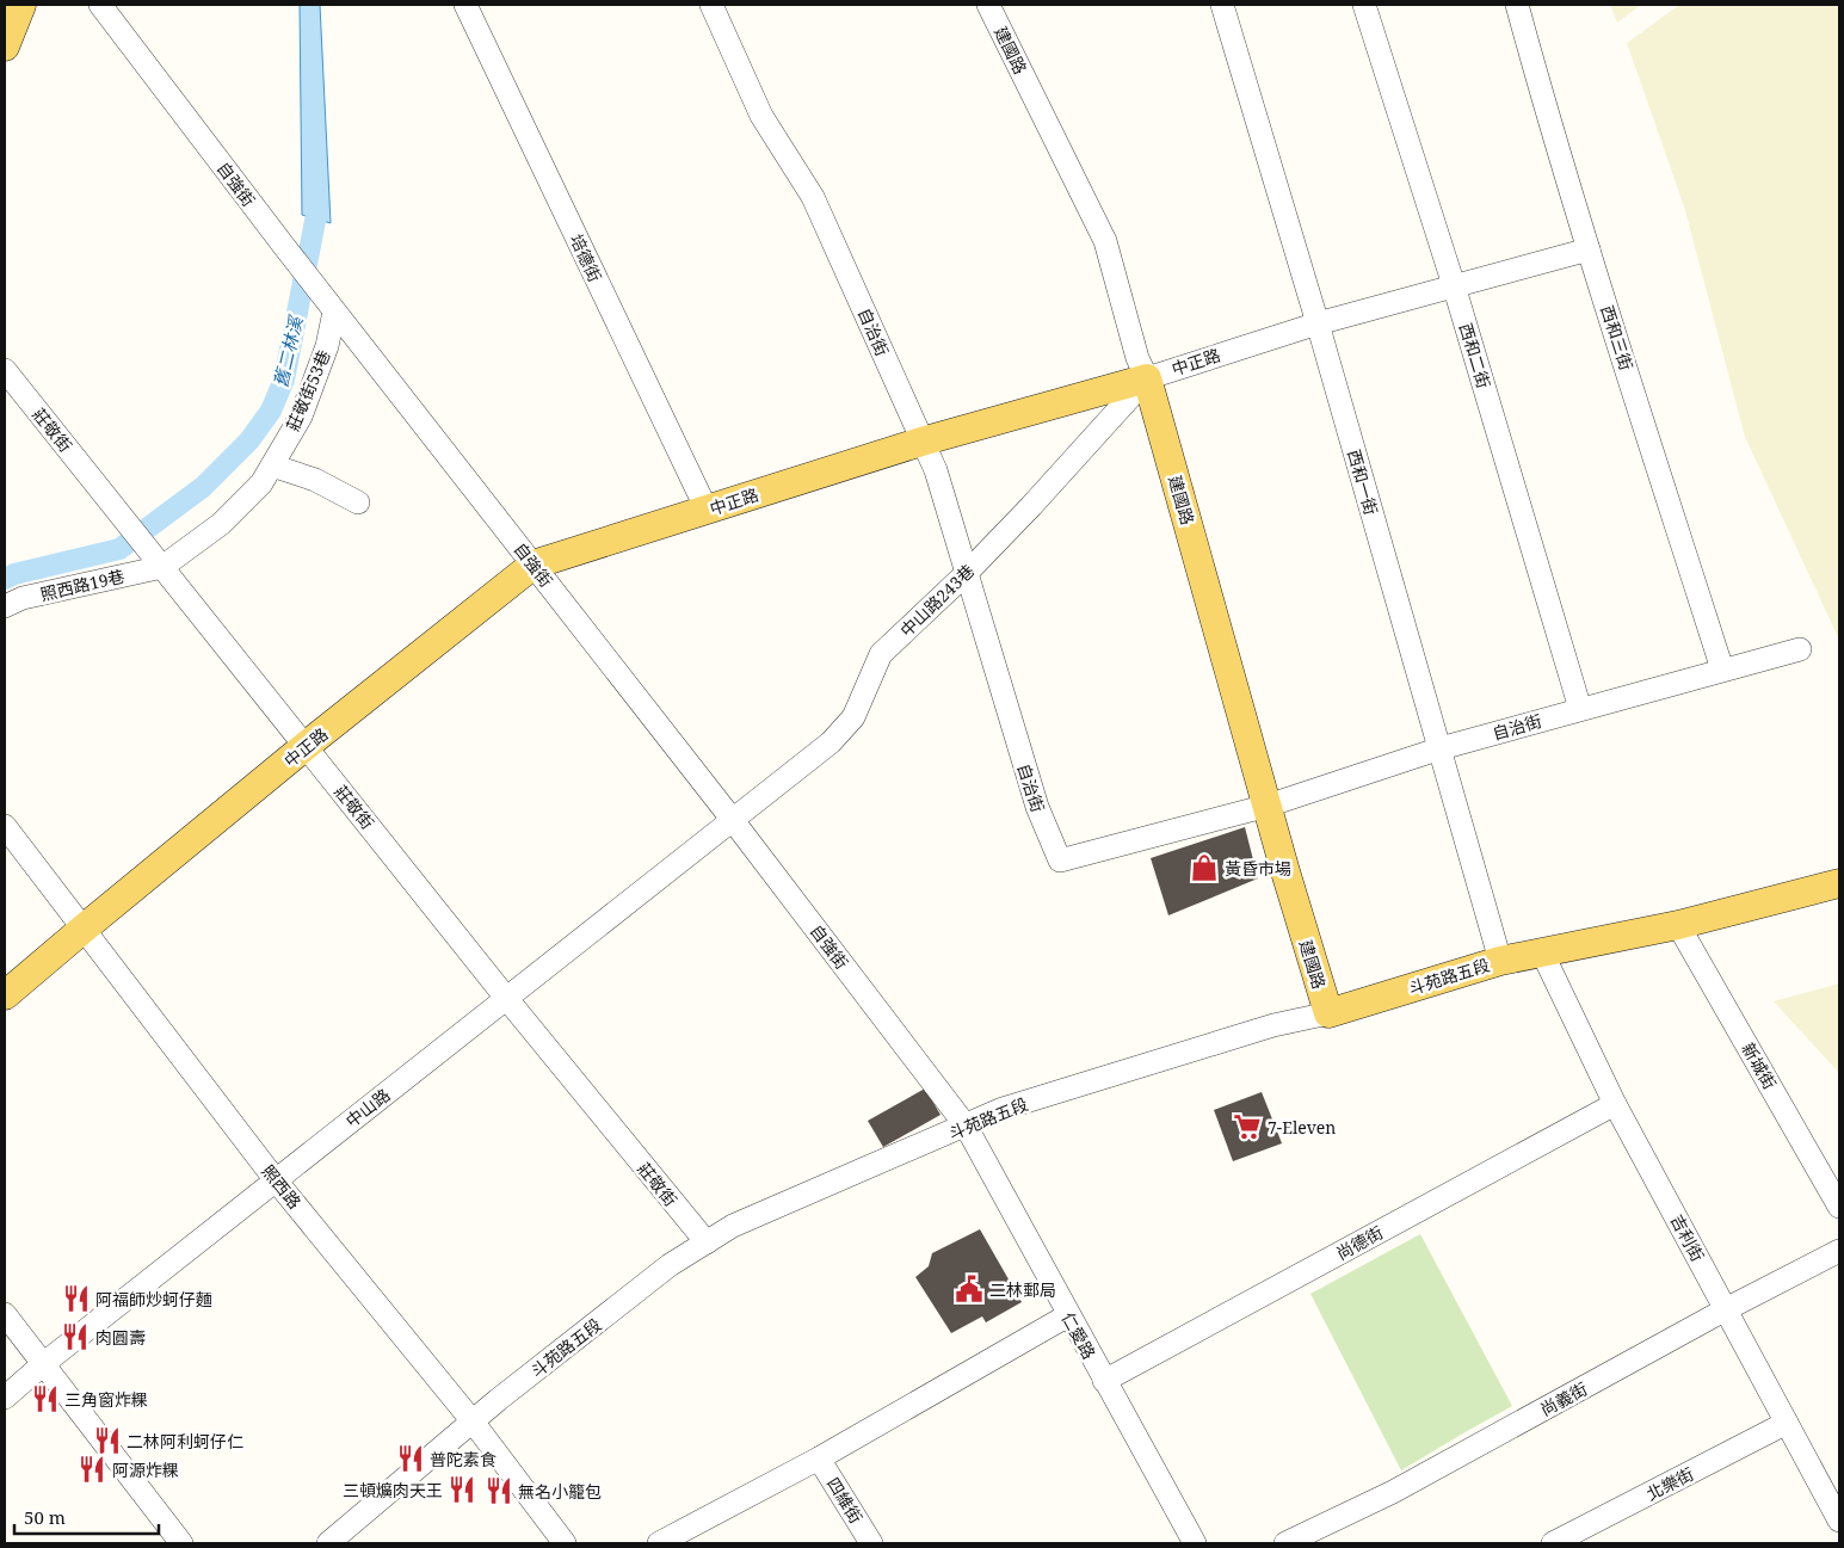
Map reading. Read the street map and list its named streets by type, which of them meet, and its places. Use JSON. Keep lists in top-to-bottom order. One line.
{"streets":{"main road":["建國路","中正路","斗苑路五段"],"street":["自強街","培德街","自治街","西和三街","西和二街","莊敬街53巷","莊敬街","西和一街","照西路19巷","中山路243巷","新城街","中山路","照西路","吉利街","尚德街","仁愛路","尚義街","北樂街","四維街"]},"crossings":[["建國路","自治街"],["建國路","中正路"],["建國路","中山路243巷"],["建國路","斗苑路五段"],["自強街","中正路"],["自強街","莊敬街53巷"],["自強街","中山路243巷"],["自強街","斗苑路五段"],["自強街","中山路"],["自強街","仁愛路"],["培德街","中正路"],["自治街","西和三街"],["自治街","西和二街"],["自治街","中正路"],["自治街","西和一街"],["自治街","中山路243巷"],["西和三街","中正路"],["西和二街","中正路"],["中正路","莊敬街"],["中正路","西和一街"],["中正路","中山路243巷"],["中正路","照西路"],["莊敬街53巷","莊敬街"],["莊敬街53巷","照西路19巷"],["莊敬街","照西路19巷"],["莊敬街","斗苑路五段"],["莊敬街","中山路"],["西和一街","斗苑路五段"],["中山路243巷","中山路"],["斗苑路五段","新城街"],["斗苑路五段","照西路"],["斗苑路五段","吉利街"],["斗苑路五段","仁愛路"],["中山路","照西路"],["吉利街","尚德街"],["吉利街","尚義街"],["吉利街","北樂街"],["尚德街","仁愛路"]],"water":["舊二林溪"],"places":{"shop":["黃昏市場"],"supermarket":["7-Eleven"],"public building":["二林郵局"],"restaurant":["阿福師炒蚵仔麵","肉圓壽","三角窗炸粿","二林阿利蚵仔仁","普陀素食","阿源炸粿","三頓爌肉天王","無名小籠包"]},"scale_bar":"50 m"}
